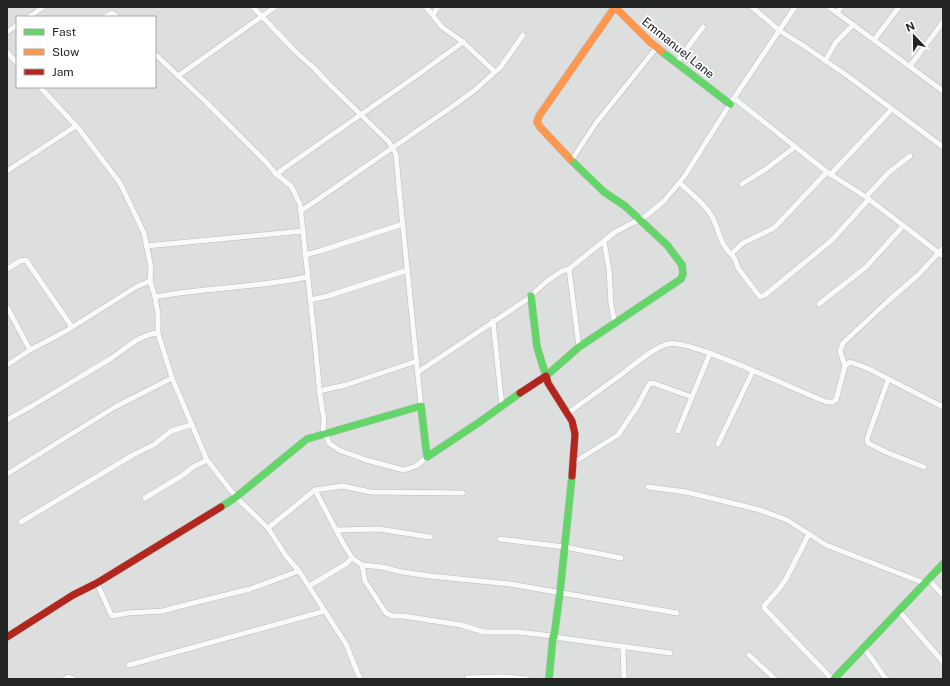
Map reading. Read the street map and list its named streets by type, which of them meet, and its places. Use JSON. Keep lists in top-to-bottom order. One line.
{"streets":{"street":["Emmanuel Lane"]},"legend":["Fast","Slow","Jam"],"north":"top"}
